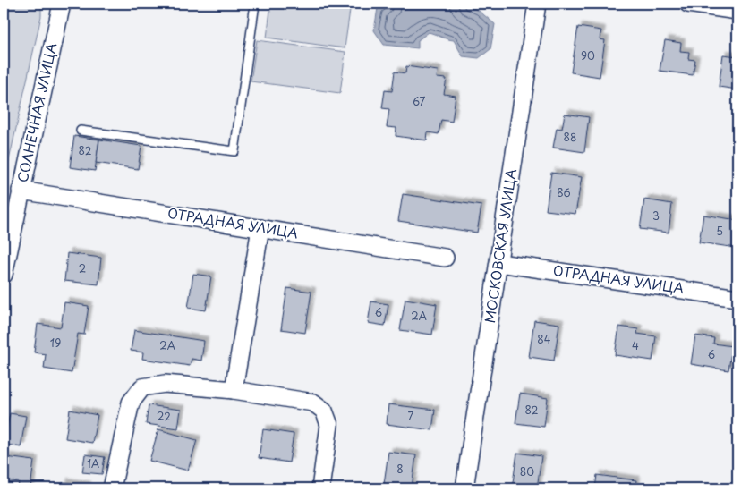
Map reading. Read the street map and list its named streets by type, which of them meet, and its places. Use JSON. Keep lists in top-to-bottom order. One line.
{"streets":{"street":["СОЛНЕЧНАЯ УЛИЦА","ОТРАДНАЯ УЛИЦА","МОСКОВСКАЯ УЛИЦА"]},"crossings":[["СОЛНЕЧНАЯ УЛИЦА","ОТРАДНАЯ УЛИЦА"],["ОТРАДНАЯ УЛИЦА","МОСКОВСКАЯ УЛИЦА"]],"house_numbers":["90","67","88","82","86","3","5","2","6","2А","84","19","2А","4","6","82","22","7","1А","8","80"]}
